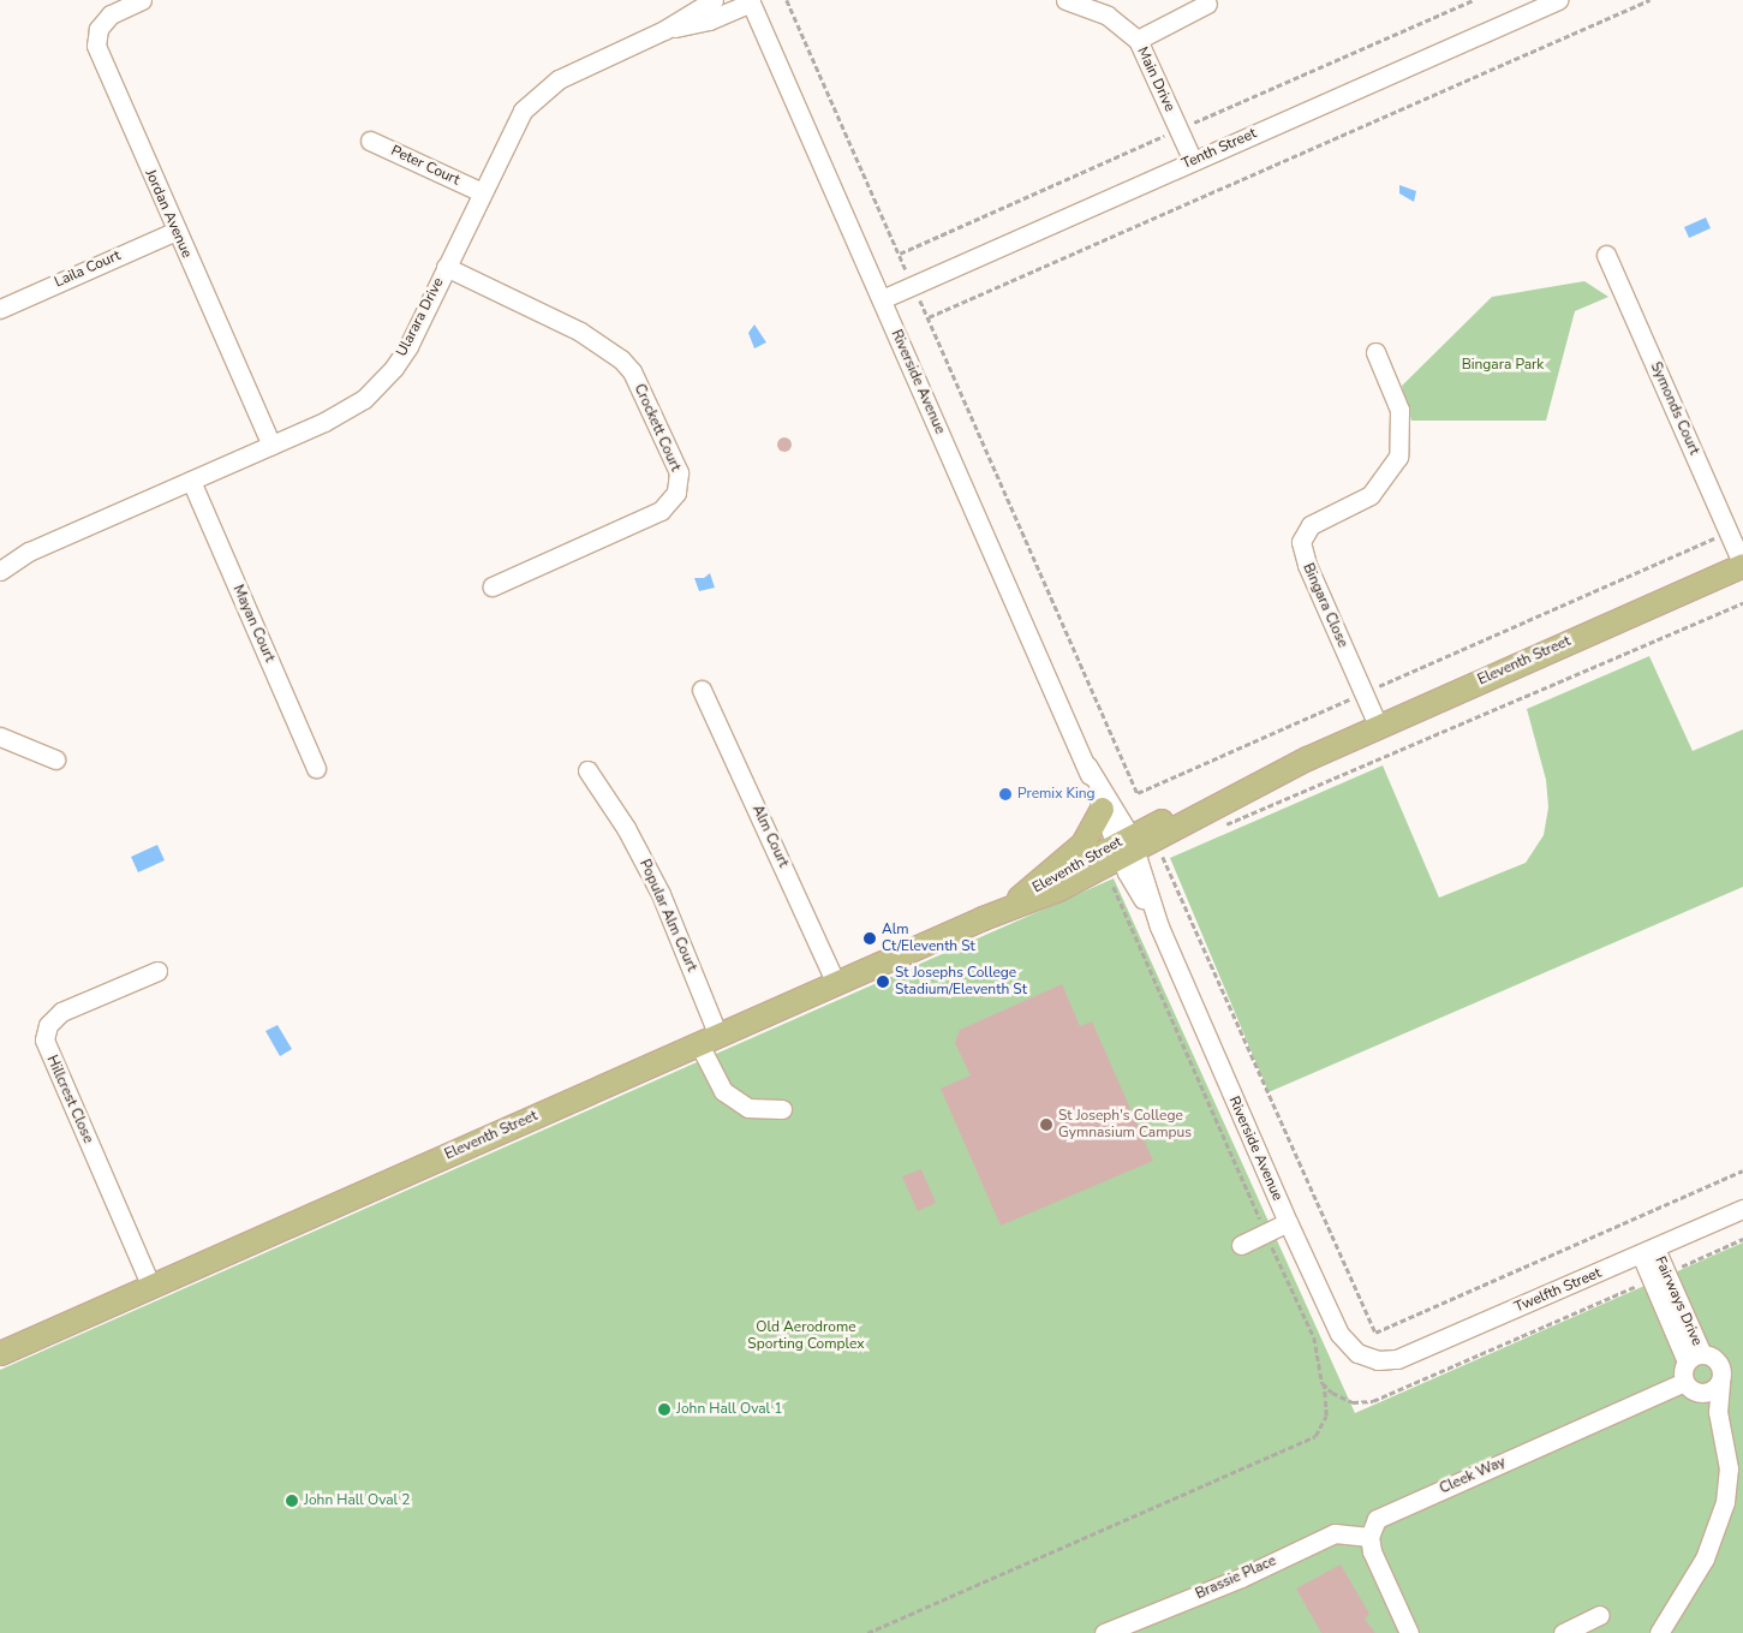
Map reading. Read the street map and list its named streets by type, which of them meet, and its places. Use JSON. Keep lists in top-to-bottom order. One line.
{"streets":{"main road":["Eleventh Street"],"street":["Main Drive","Tenth Street","Peter Court","Jordan Avenue","Laila Court","Ularara Drive","Riverside Avenue","Symonds Court","Crockett Court","Bingara Close","Mayan Court","Alm Court","Popular Alm Court","Hillcrest Close","Twelfth Street","Fairways Drive","Cleek Way","Brassie Place"]},"crossings":[["Main Drive","Tenth Street"],["Tenth Street","Riverside Avenue"],["Peter Court","Ularara Drive"],["Jordan Avenue","Laila Court"],["Jordan Avenue","Ularara Drive"],["Ularara Drive","Riverside Avenue"],["Ularara Drive","Crockett Court"],["Ularara Drive","Mayan Court"],["Riverside Avenue","Eleventh Street"],["Riverside Avenue","Twelfth Street"],["Symonds Court","Eleventh Street"],["Bingara Close","Eleventh Street"],["Eleventh Street","Alm Court"],["Eleventh Street","Popular Alm Court"],["Eleventh Street","Hillcrest Close"],["Twelfth Street","Fairways Drive"],["Cleek Way","Brassie Place"]],"parks":["Bingara Park","Old Aerodrome Sporting Complex"],"places":["Premix King","Alm Ct/Eleventh St","St Josephs College Stadium/Eleventh St","St Joseph's College Gymnasium Campus","John Hall Oval 1","John Hall Oval 2"]}
